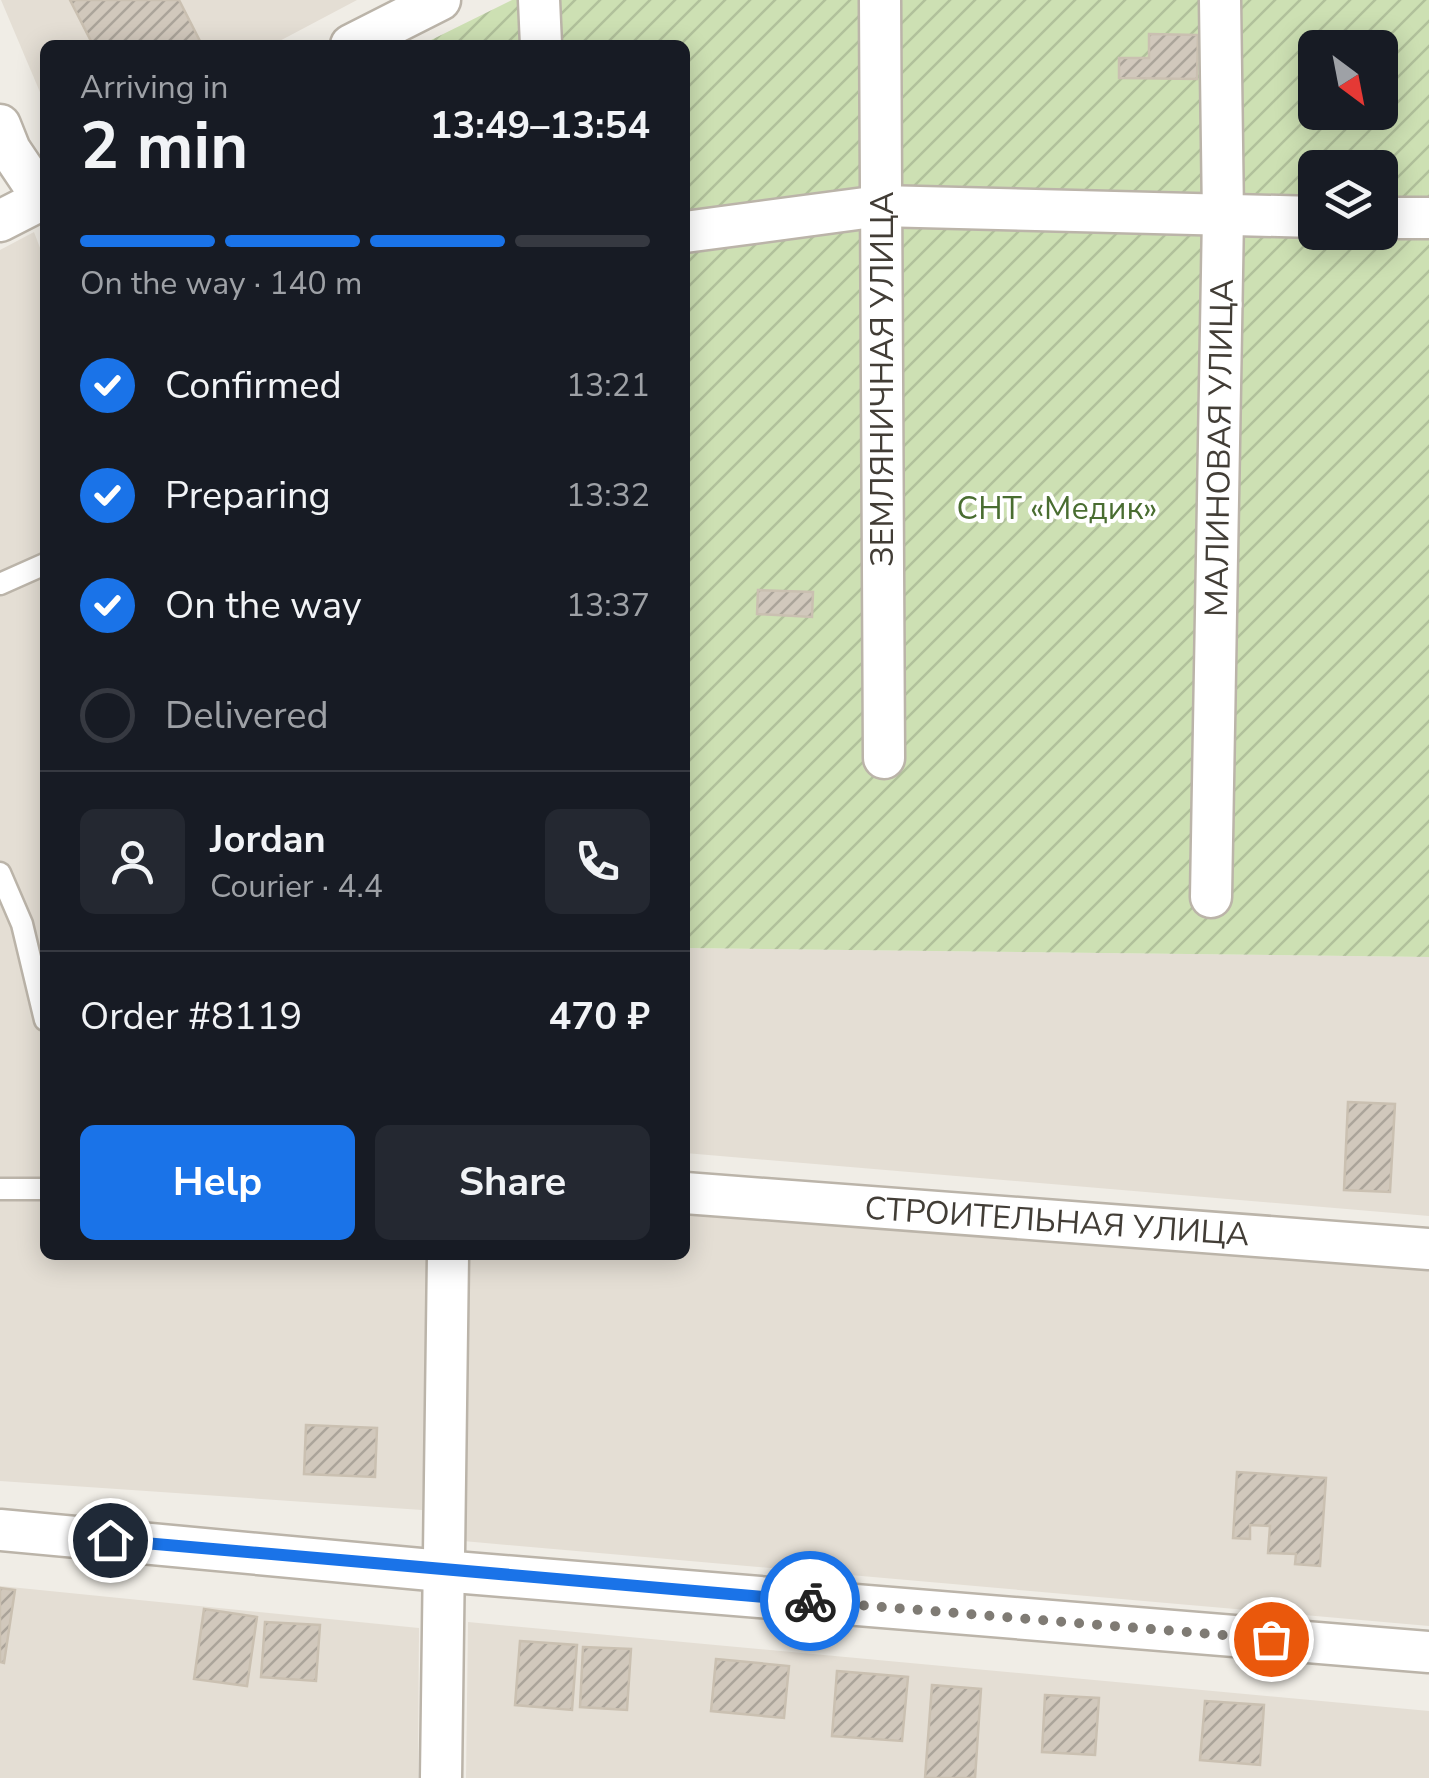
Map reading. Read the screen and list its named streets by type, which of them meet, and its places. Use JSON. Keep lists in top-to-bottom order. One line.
{"streets":{"street":["ЗЕМЛЯНИЧНАЯ УЛИЦА","МАЛИНОВАЯ УЛИЦА","СТРОИТЕЛЬНАЯ УЛИЦА"]},"parks":["СНТ «Медик»"],"north":"bottom right","page":{"heading":["2 min","Arriving in","13:49–13:54"],"panel":["Jordan","Courier · 4.4","Order #8119","470 ₽"],"bar":"On the way · 140 m","list":[["Confirmed","13:21"],["Preparing","13:32"],["On the way","13:37"],"Delivered"],"buttons":["Help","Share"]}}
